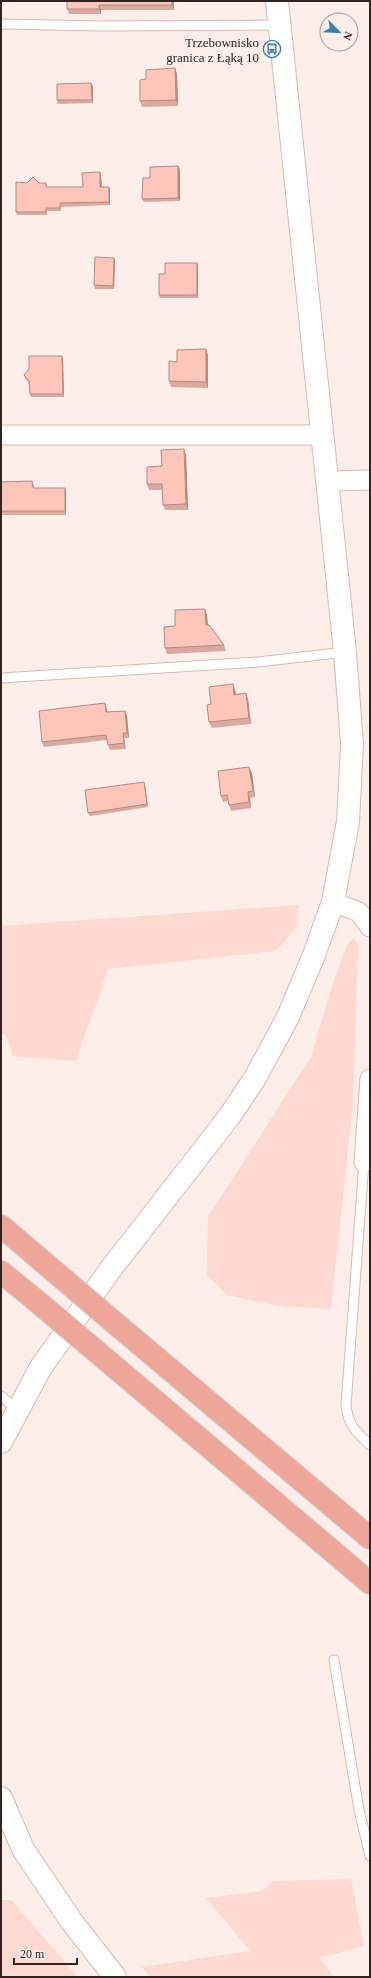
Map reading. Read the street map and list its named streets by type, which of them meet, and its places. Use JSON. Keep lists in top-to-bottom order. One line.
{"places":{"bus stop":["Trzebownisko granica z Łąką 10"]},"scale_bar":"20 m","north":"bottom right"}
